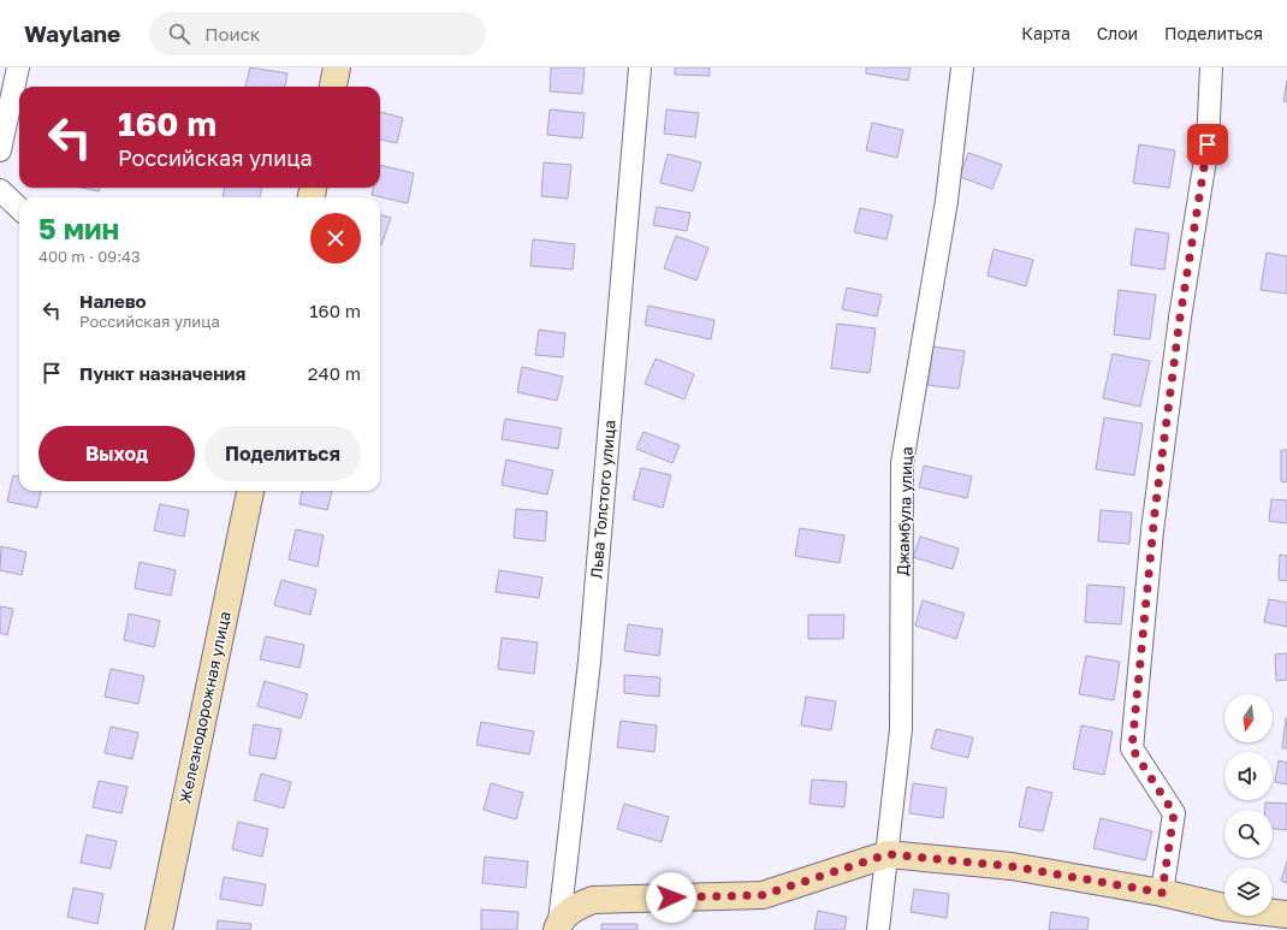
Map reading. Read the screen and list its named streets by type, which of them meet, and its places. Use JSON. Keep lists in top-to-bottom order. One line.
{"streets":{"street":["Льва Толстого улица","Джамбула улица","Железнодорожная улица"]},"north":"bottom","page":{"header":"Waylane","search":"Поиск","nav":["Карта","Слои","Поделиться"],"turn":["160 m","Российская улица"],"heading":["5 мин","400 m · 09:43"],"list":[{"name":"Налево","note":"Российская улица","value":"160 m"},{"name":"Пункт назначения","value":"240 m"}],"buttons":["Выход","Поделиться"]}}
